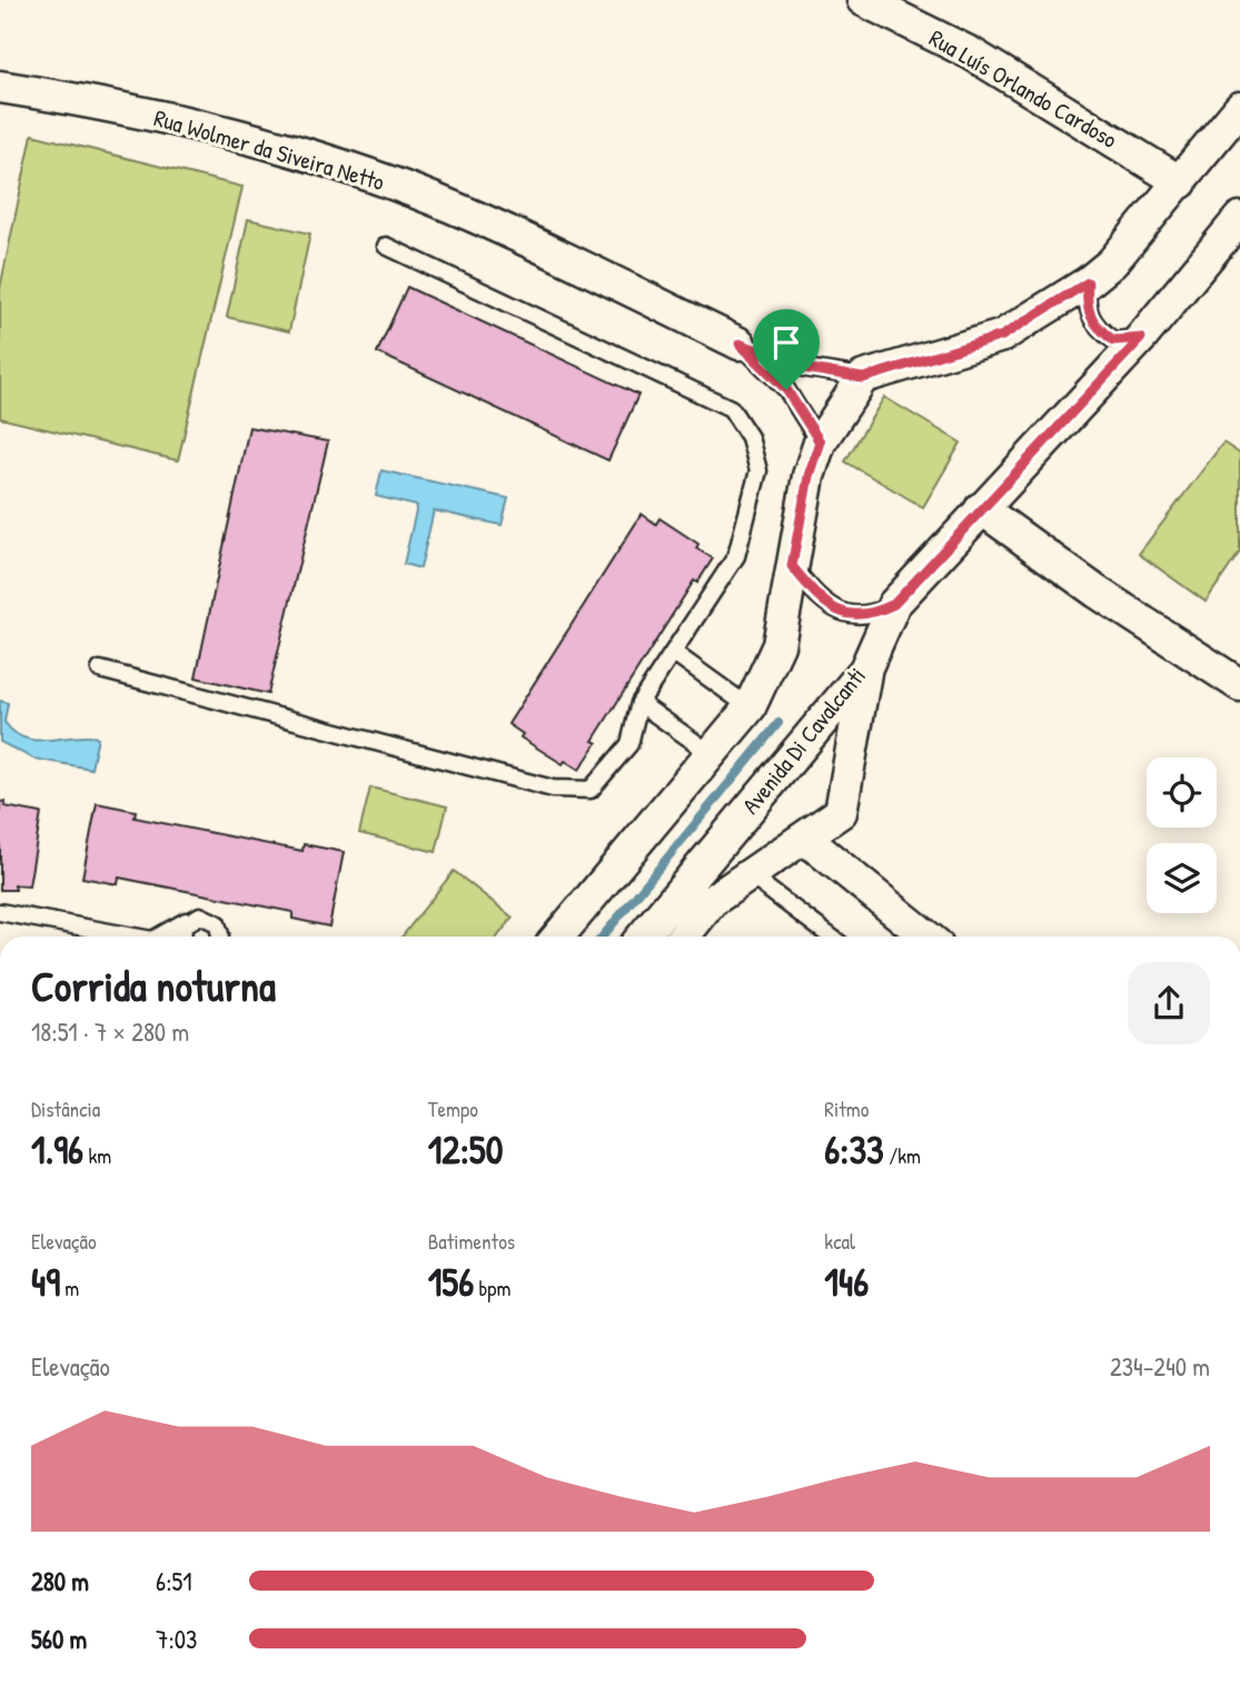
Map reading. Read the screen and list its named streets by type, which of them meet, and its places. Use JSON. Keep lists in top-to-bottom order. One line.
{"streets":{"street":["Rua Luís Orlando Cardoso","Rua Wolmer da Siveira Netto","Avenida Di Cavalcanti"]},"page":{"heading":["Corrida noturna","18:51 · 7 × 280 m"],"stats":[["Distância","1.96 km"],["Tempo","12:50"],["Ritmo","6:33 /km"],["Elevação","49 m"],["Batimentos","156 bpm"],["kcal","146"]],"chart":["Elevação","234–240 m"],"list":[{"name":"280 m","note":"6:51"},{"name":"560 m","note":"7:03"}]}}
